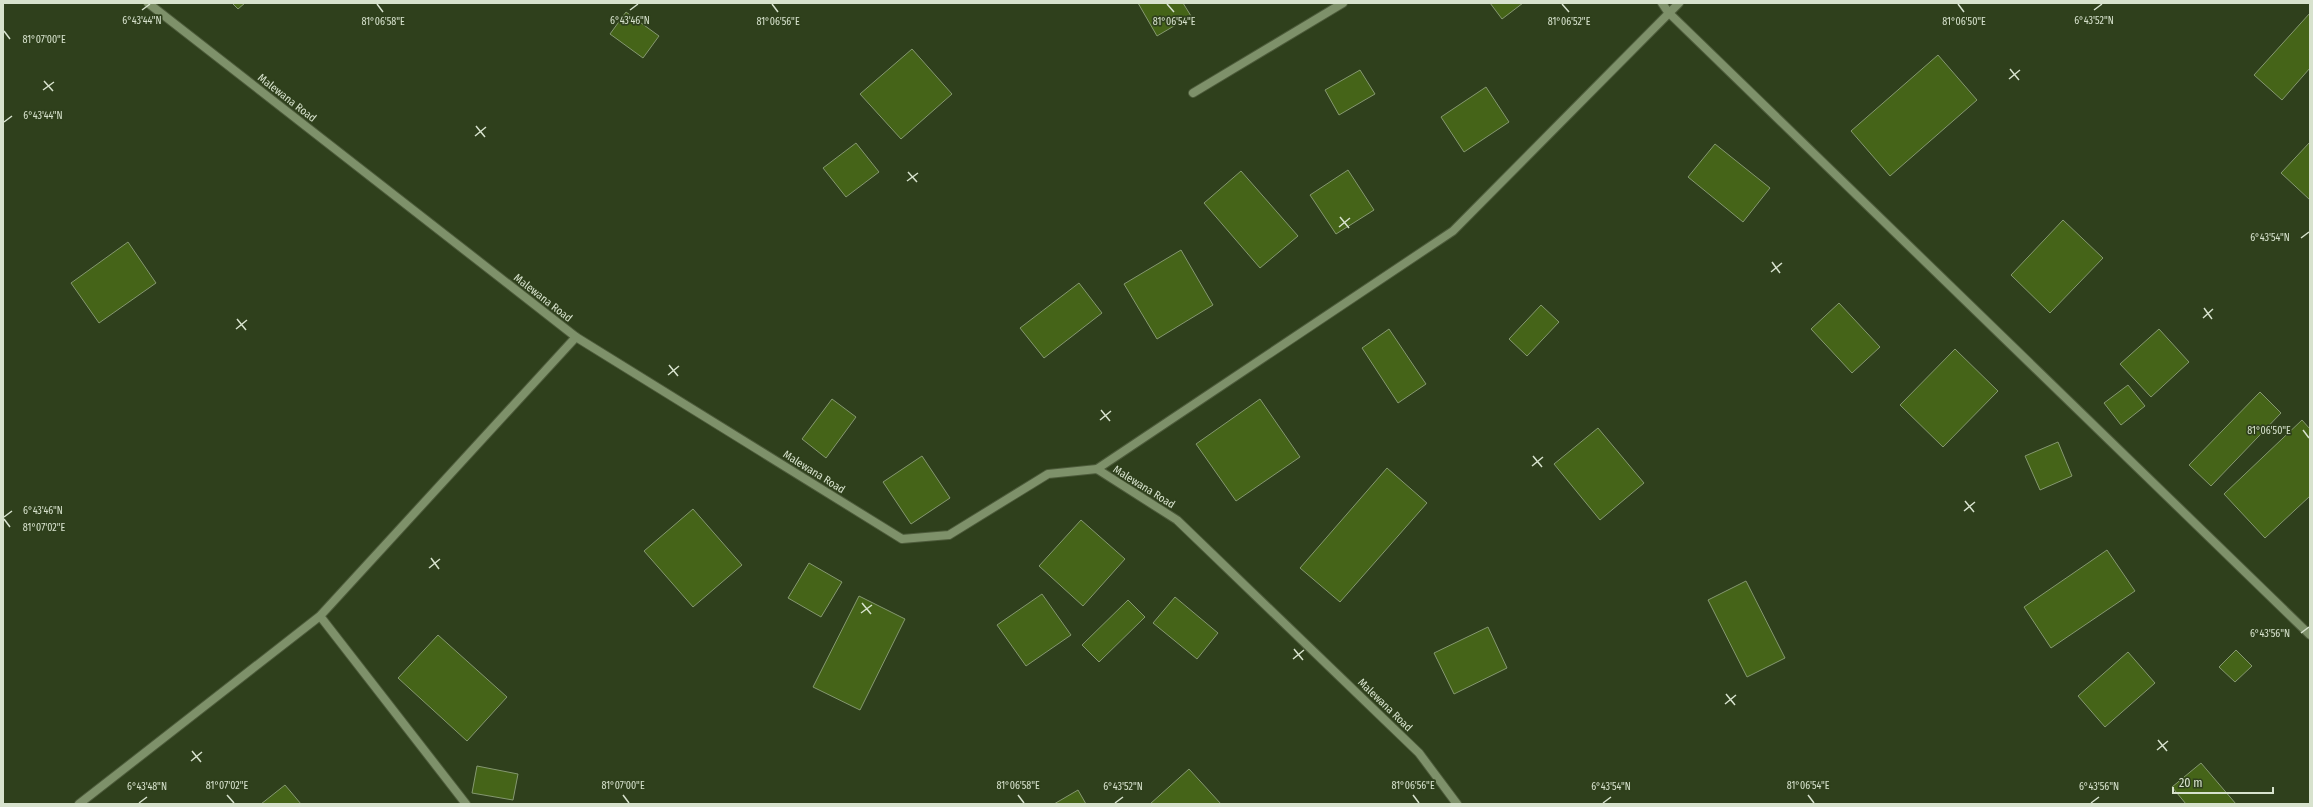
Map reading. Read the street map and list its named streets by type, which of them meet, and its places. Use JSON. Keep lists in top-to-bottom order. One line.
{"streets":{"street":["Malewana Road"]},"scale_bar":"20 m","coordinates":["6°43'44\"N","6°43'46\"N","6°43'52\"N","81°06'58\"E","81°06'56\"E","81°06'54\"E","81°06'52\"E","81°06'50\"E","81°07'00\"E","6°43'54\"N","81°07'02\"E","6°43'56\"N","6°43'48\"N"]}
